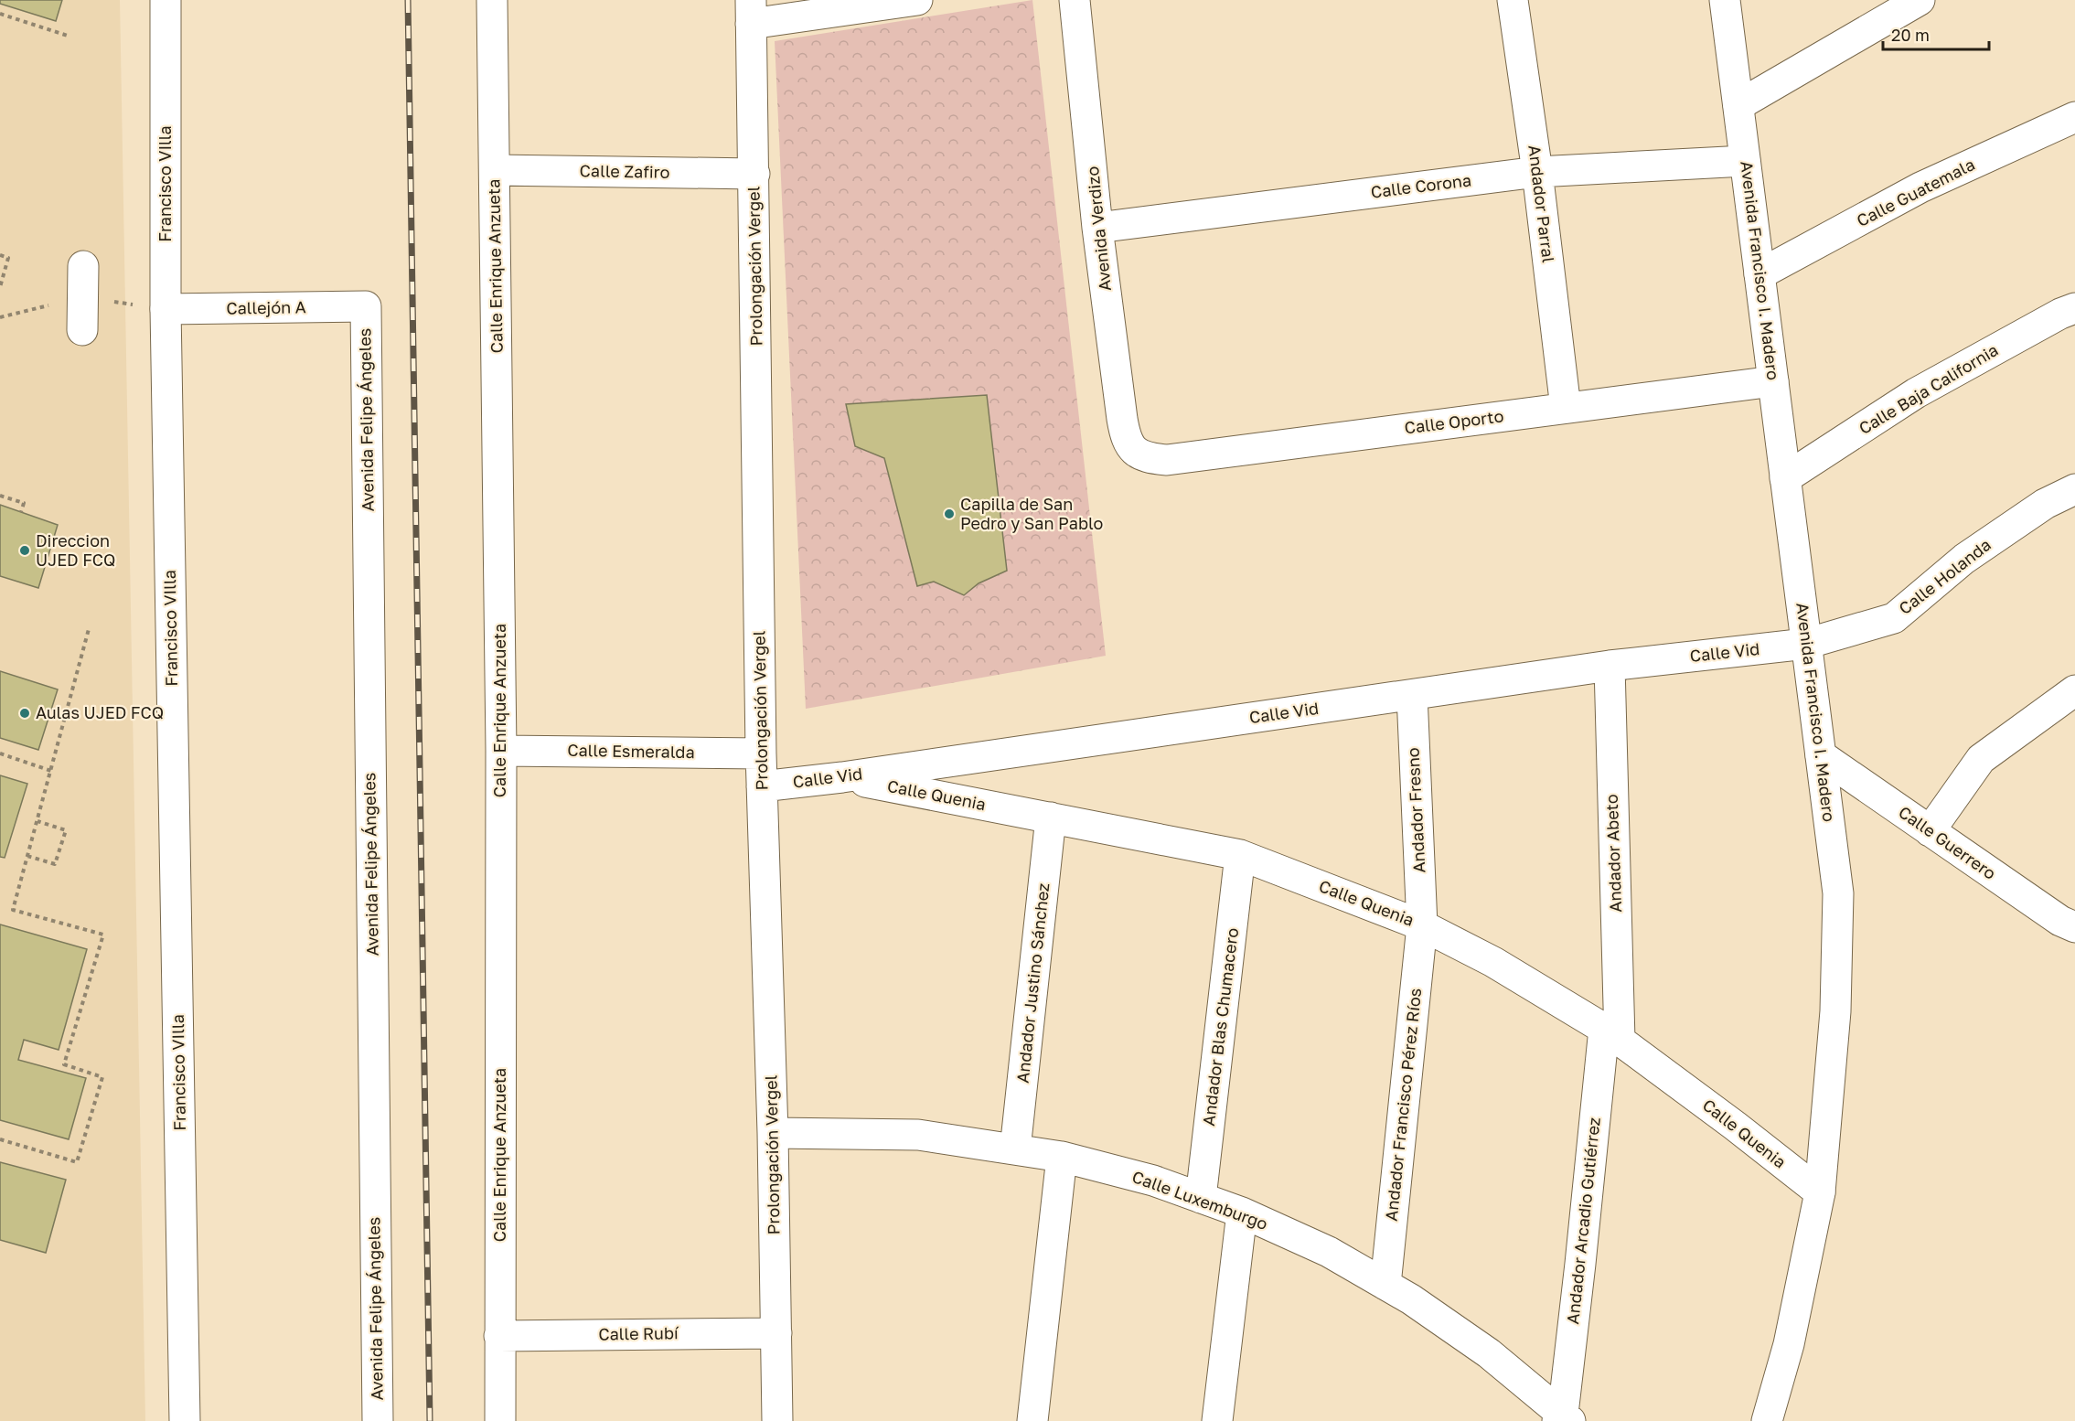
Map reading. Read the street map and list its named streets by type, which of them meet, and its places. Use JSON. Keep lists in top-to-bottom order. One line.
{"streets":{"street":["Calle Zafiro","Francisco VIlla","Calle Corona","Calle Guatemala","Andador Parral","Avenida Verdizo","Calle Enrique Anzueta","Prolongación Vergel","Avenida Francisco I. Madero","Callejón A","Calle Baja California","Avenida Felipe Ángeles","Calle Oporto","Calle Holanda","Calle Vid","Calle Esmeralda","Calle Quenia","Andador Fresno","Calle Guerrero","Andador Abeto","Andador Justino Sánchez","Andador Blas Chumacero","Andador Francisco Pérez Ríos","Calle Luxemburgo","Andador Arcadio Gutiérrez","Calle Rubí"]},"crossings":[["Calle Zafiro","Calle Enrique Anzueta"],["Calle Zafiro","Prolongación Vergel"],["Francisco VIlla","Callejón A"],["Calle Corona","Andador Parral"],["Calle Corona","Avenida Verdizo"],["Calle Corona","Avenida Francisco I. Madero"],["Calle Guatemala","Avenida Francisco I. Madero"],["Andador Parral","Calle Oporto"],["Avenida Verdizo","Calle Oporto"],["Calle Enrique Anzueta","Calle Esmeralda"],["Calle Enrique Anzueta","Calle Rubí"],["Prolongación Vergel","Calle Vid"],["Prolongación Vergel","Calle Esmeralda"],["Prolongación Vergel","Calle Luxemburgo"],["Prolongación Vergel","Calle Rubí"],["Avenida Francisco I. Madero","Calle Baja California"],["Avenida Francisco I. Madero","Calle Oporto"],["Avenida Francisco I. Madero","Calle Holanda"],["Avenida Francisco I. Madero","Calle Vid"],["Avenida Francisco I. Madero","Calle Quenia"],["Avenida Francisco I. Madero","Calle Guerrero"],["Callejón A","Avenida Felipe Ángeles"],["Calle Holanda","Calle Vid"],["Calle Vid","Calle Quenia"],["Calle Vid","Andador Fresno"],["Calle Vid","Andador Abeto"],["Calle Quenia","Andador Fresno"],["Calle Quenia","Andador Abeto"],["Calle Quenia","Andador Justino Sánchez"],["Calle Quenia","Andador Blas Chumacero"],["Calle Quenia","Andador Francisco Pérez Ríos"],["Calle Quenia","Andador Arcadio Gutiérrez"],["Andador Fresno","Andador Francisco Pérez Ríos"],["Andador Abeto","Andador Arcadio Gutiérrez"],["Andador Justino Sánchez","Calle Luxemburgo"],["Andador Blas Chumacero","Calle Luxemburgo"],["Andador Francisco Pérez Ríos","Calle Luxemburgo"],["Calle Luxemburgo","Andador Arcadio Gutiérrez"]],"places":["Capilla de San Pedro y San Pablo","Direccion UJED FCQ","Aulas UJED FCQ"],"scale_bar":"20 m"}
